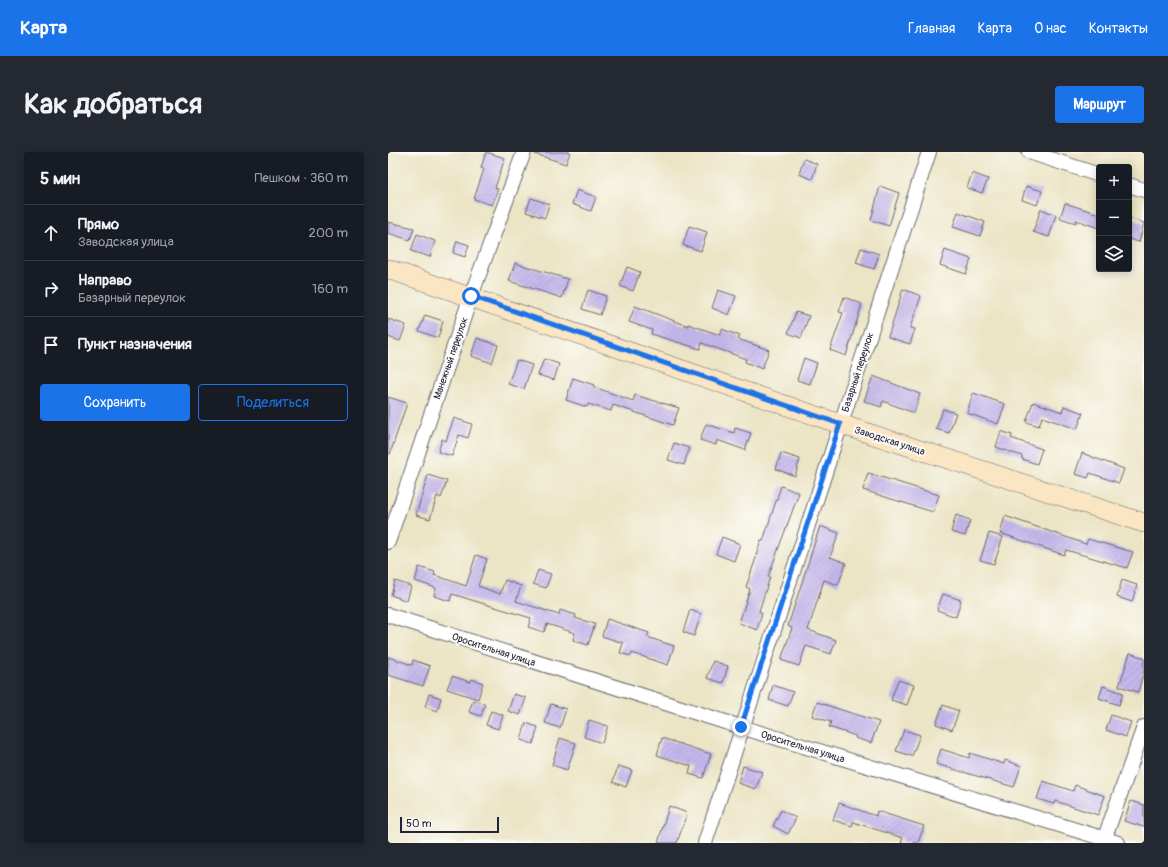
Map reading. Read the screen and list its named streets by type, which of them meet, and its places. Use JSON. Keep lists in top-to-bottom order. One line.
{"streets":{"main road":["Заводская улица"],"street":["Манежный переулок","Базарный переулок","Оросительная улица"]},"crossings":[["Манежный переулок","Заводская улица"],["Базарный переулок","Заводская улица"],["Базарный переулок","Оросительная улица"]],"scale_bar":"50 m","page":{"header":"Карта","nav":["Главная","Карта","О нас","Контакты"],"buttons":["Маршрут",["Сохранить","Поделиться"]],"title":"Как добраться","heading":["5 мин","Пешком · 360 m"],"map_buttons":["+","−"],"list":[["Прямо","Заводская улица","200 m"],["Направо","Базарный переулок","160 m"],"Пункт назначения"],"scale":"50 m"}}
